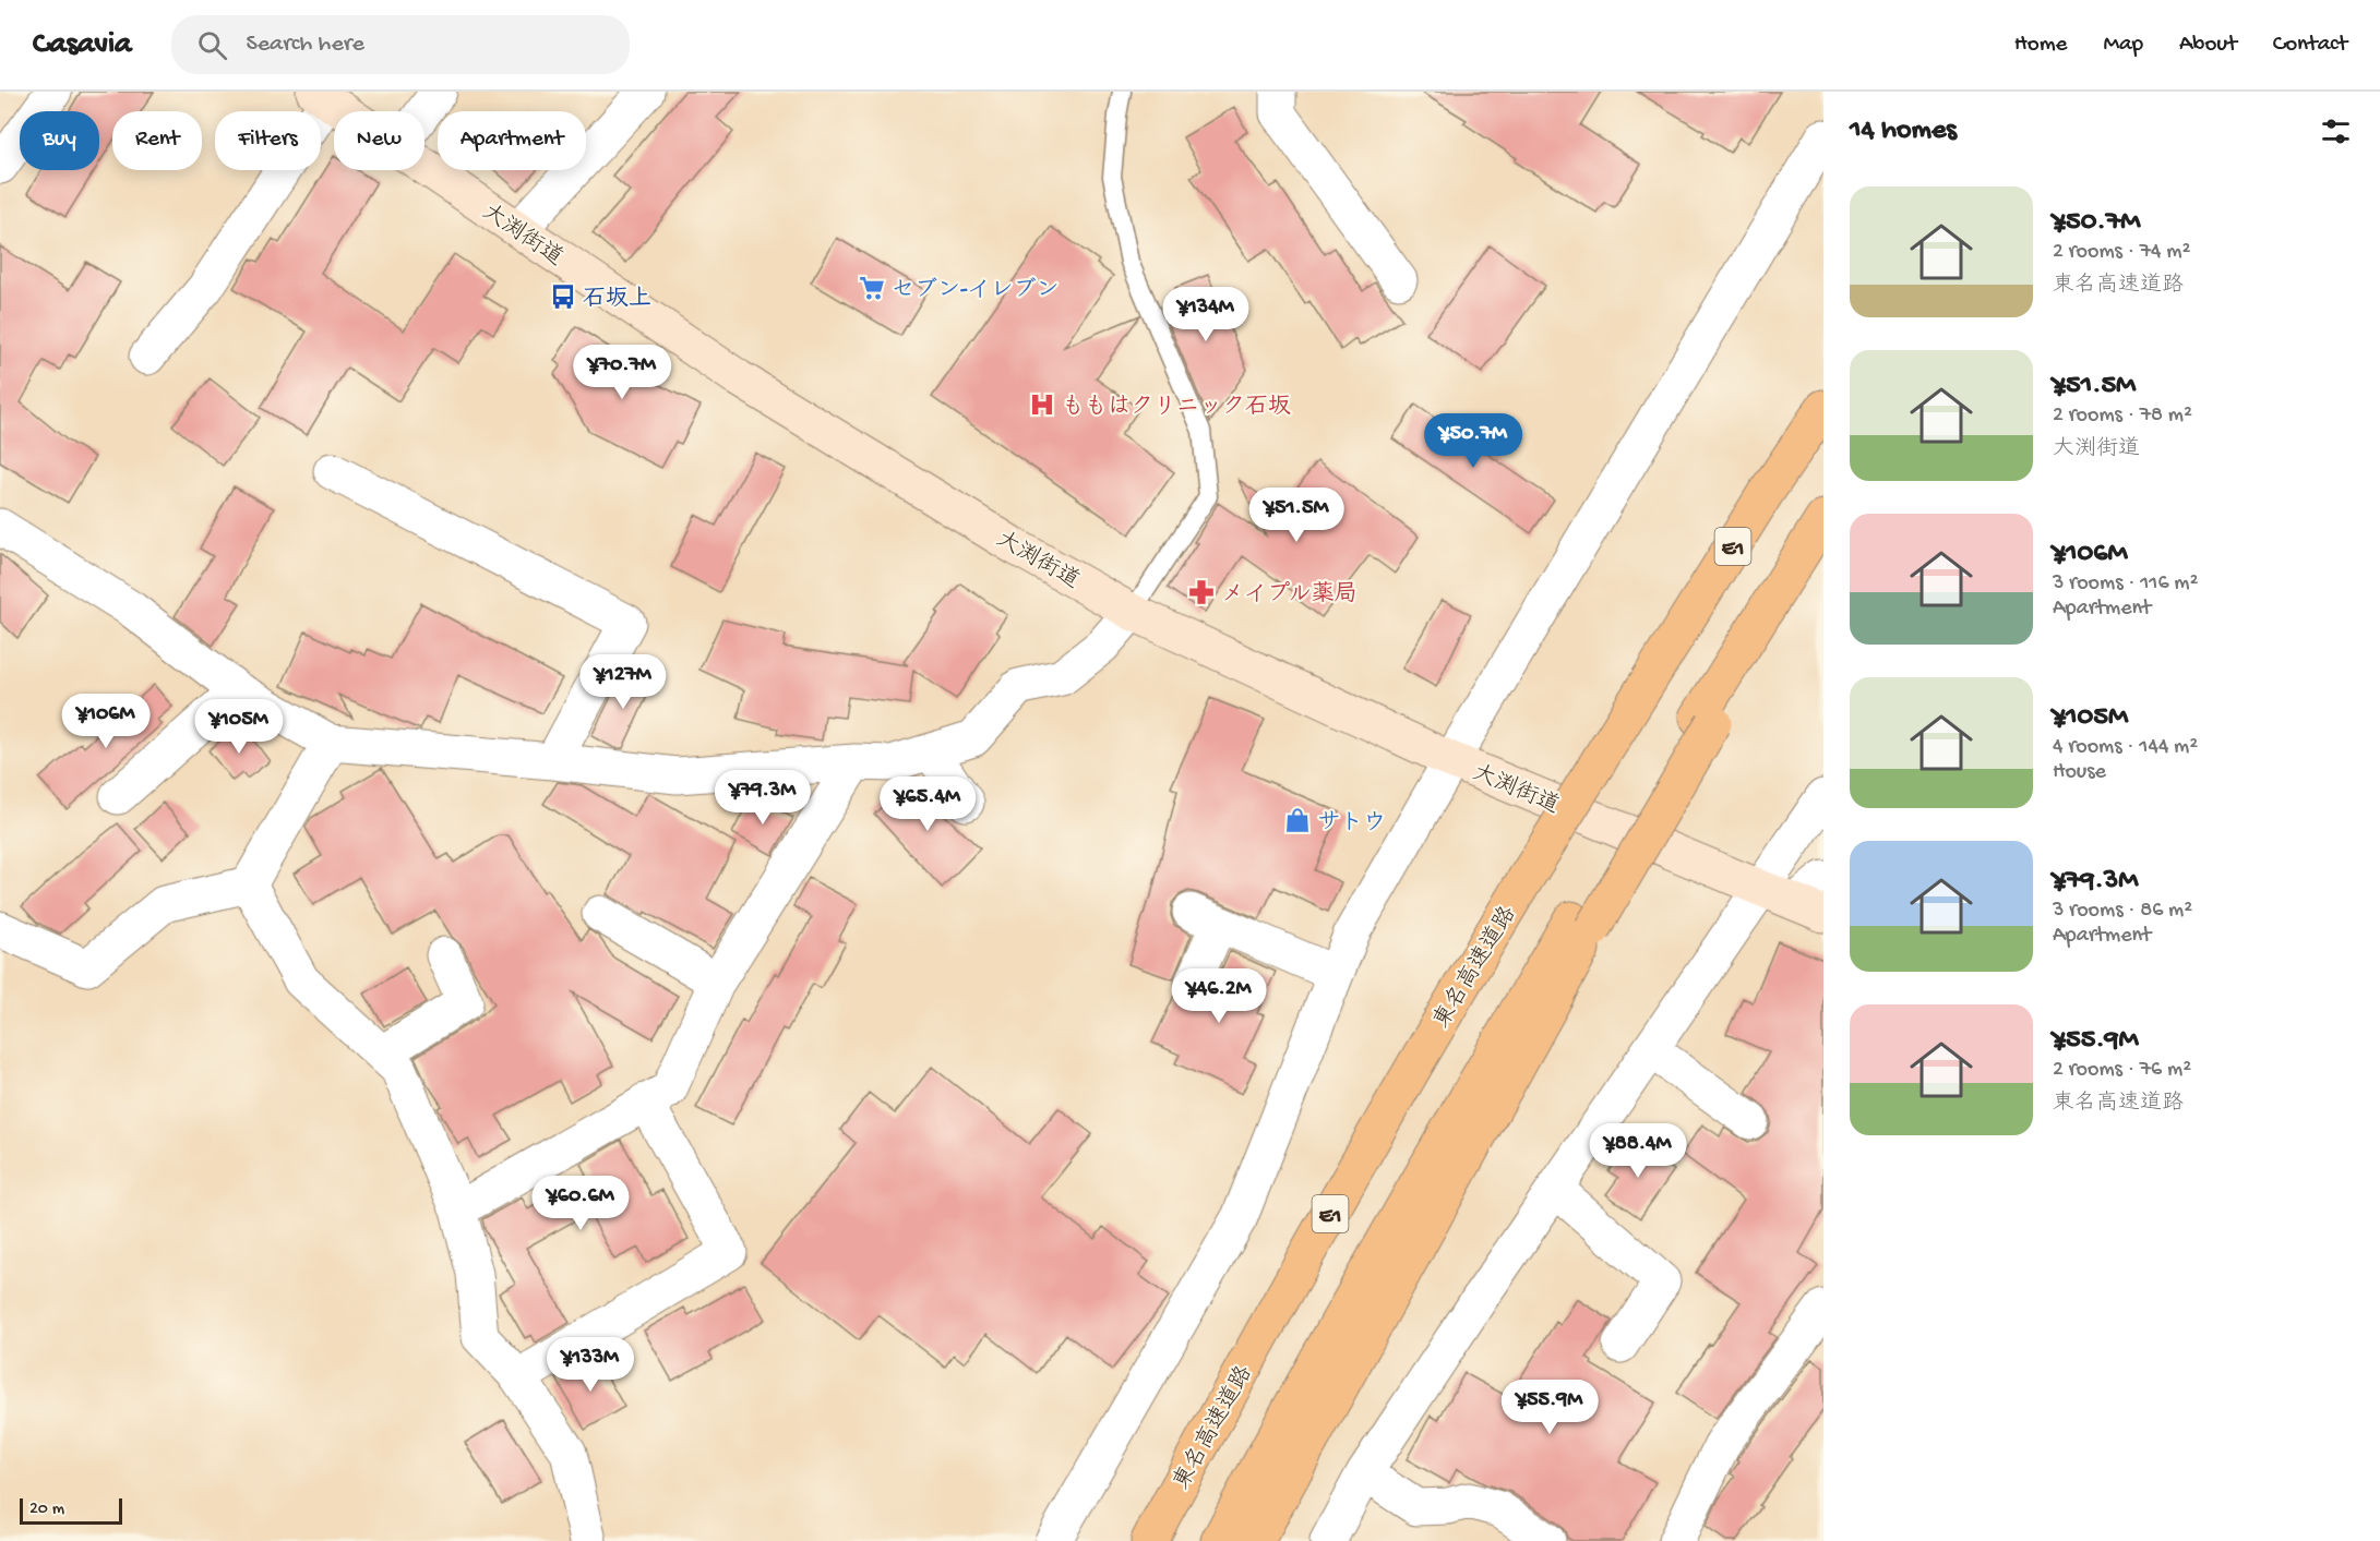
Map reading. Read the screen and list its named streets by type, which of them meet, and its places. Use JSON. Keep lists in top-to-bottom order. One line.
{"streets":{"highway":["E1","東名高速道路"],"street":["大渕街道"]},"places":{"supermarket":["セブン-イレブン"],"bus stop":["石坂上"],"hospital":["ももはクリニック石坂"],"pharmacy":["メイプル薬局"],"shop":["サトウ"]},"scale_bar":"20 m","page":{"header":"Casavia","search":"Search here","nav":["Home","Map","About","Contact"],"heading":"14 homes","chip":["Buy","Rent","Filters","New","Apartment"],"list":[{"name":"¥50.7M","note":"2 rooms · 74 m² · 東名高速道路"},{"name":"¥51.5M","note":"2 rooms · 78 m² · 大渕街道"},{"name":"¥106M","note":"3 rooms · 116 m² · Apartment"},{"name":"¥105M","note":"4 rooms · 144 m² · House"},{"name":"¥79.3M","note":"3 rooms · 86 m² · Apartment"},{"name":"¥55.9M","note":"2 rooms · 76 m² · 東名高速道路"}],"price":["¥134M","¥70.7M","¥50.7M","¥51.5M","¥127M","¥106M","¥105M","¥79.3M","¥65.4M","¥46.2M","¥88.4M","¥60.6M","¥133M","¥55.9M"],"scale":"20 m"}}
